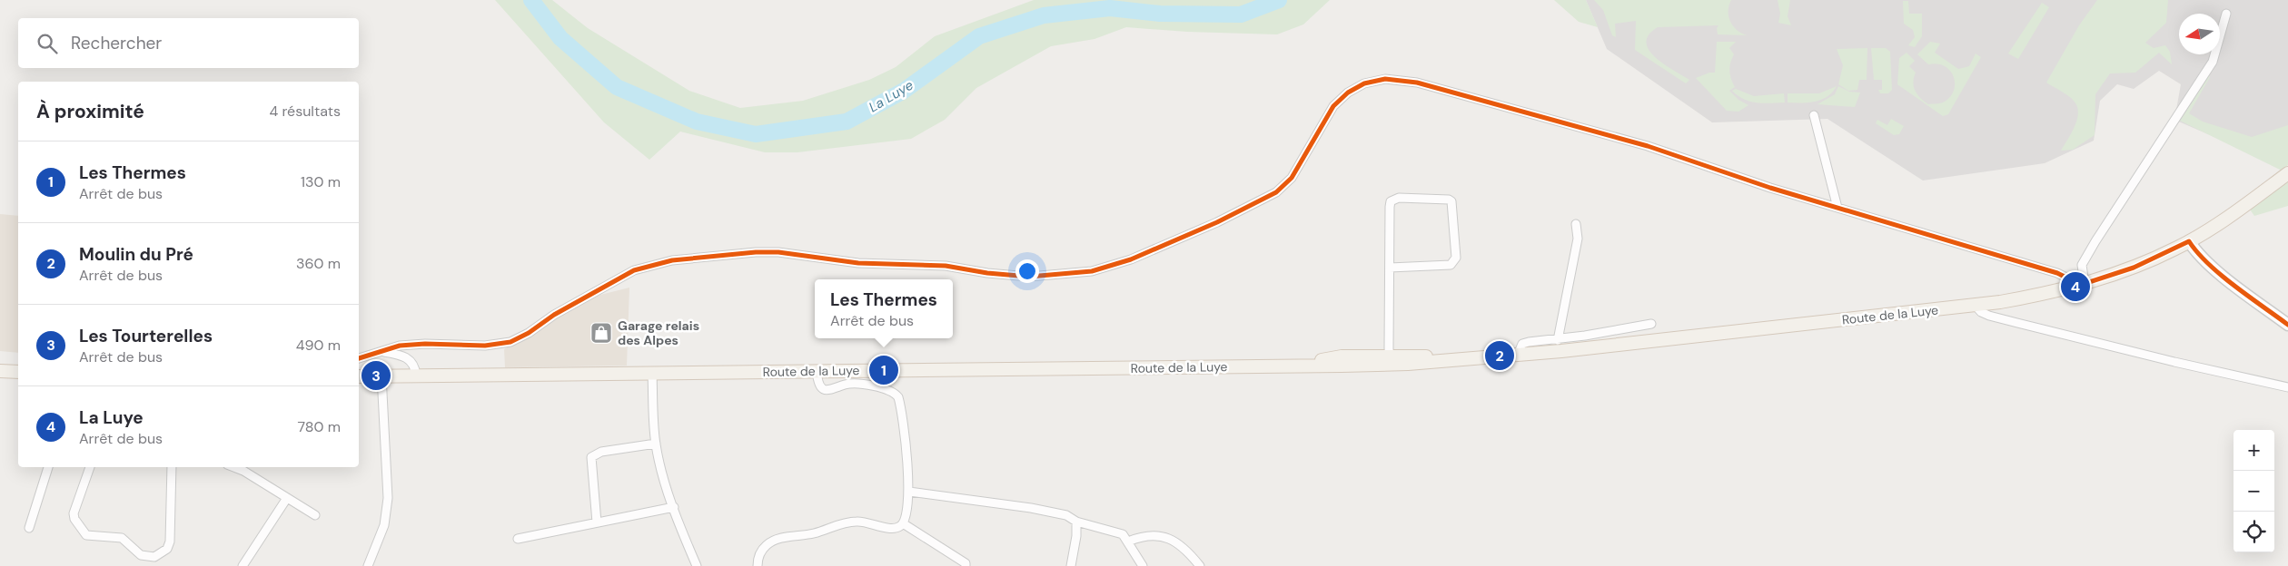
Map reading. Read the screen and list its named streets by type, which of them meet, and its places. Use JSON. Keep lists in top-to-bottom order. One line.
{"streets":{"main road":["Route de la Luye"]},"water":["La Luye"],"places":{"shop":["Garage relais des Alpes"]},"north":"left","page":{"search":"Rechercher","heading":["À proximité","4 résultats"],"list":[{"mark":"1","name":"Les Thermes","note":"Arrêt de bus","value":"130 m"},{"mark":"2","name":"Moulin du Pré","note":"Arrêt de bus","value":"360 m"},{"mark":"3","name":"Les Tourterelles","note":"Arrêt de bus","value":"490 m"},{"mark":"4","name":"La Luye","note":"Arrêt de bus","value":"780 m"}],"pins":["4","2","1","3"],"popup":["Les Thermes","Arrêt de bus"],"map_buttons":["+","−"]}}
